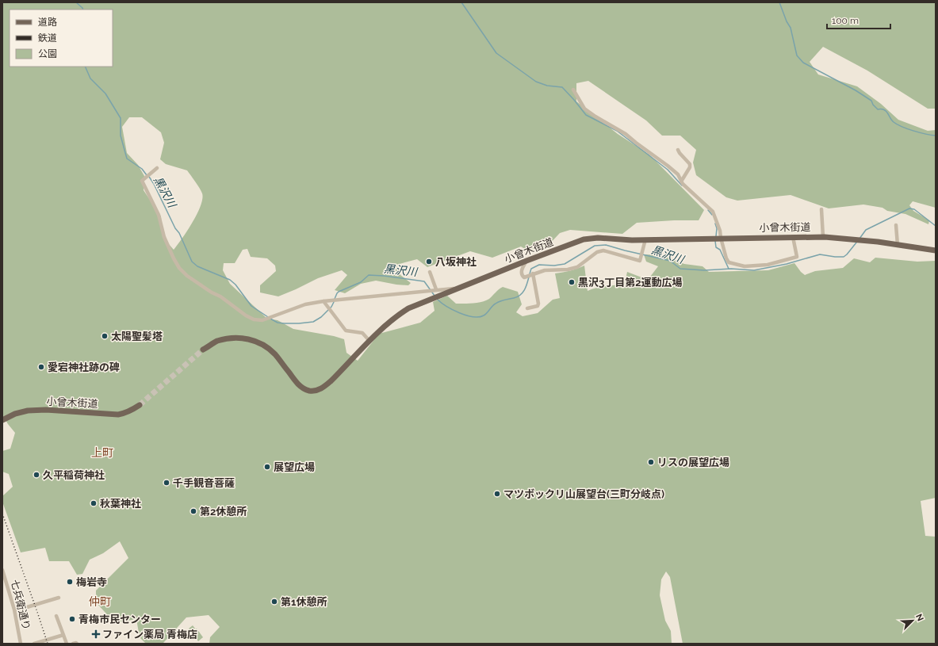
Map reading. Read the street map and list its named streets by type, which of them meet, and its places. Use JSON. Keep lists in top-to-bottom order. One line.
{"streets":{"main road":["小曾木街道"],"street":["七兵衛通り"]},"districts":["上町","仲町"],"water":["黒沢川"],"places":{"other":["八坂神社","黒沢3丁目第2運動広場","太陽聖髪塔","愛宕神社跡の碑","リスの展望広場","展望広場","久平稲荷神社","千手観音菩薩","マツボックリ山展望台(三町分岐点)","秋葉神社","第2休憩所","梅岩寺","第1休憩所","青梅市民センター"],"health":["ファイン薬局 青梅店"]},"legend":["道路","鉄道","公園"],"scale_bar":"100 m","north":"top right"}
